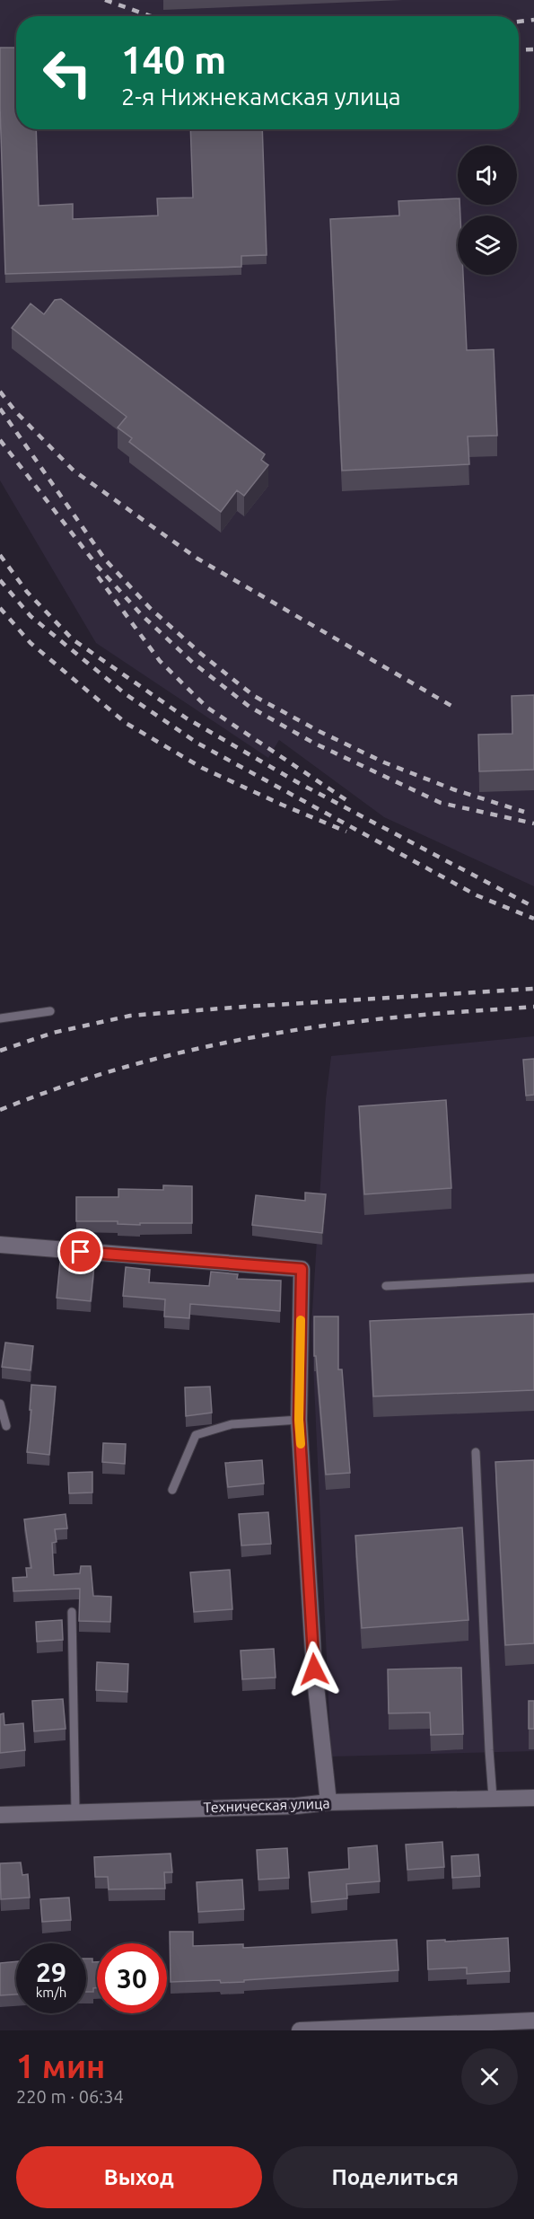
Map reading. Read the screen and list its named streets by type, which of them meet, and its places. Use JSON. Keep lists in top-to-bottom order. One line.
{"streets":{"street":["Техническая улица"]},"page":{"turn":["140 m","2-я Нижнекамская улица"],"speed":"29 km/h","limit":"30","heading":["1 мин","220 m · 06:34"],"buttons":["Выход","Поделиться"]}}
